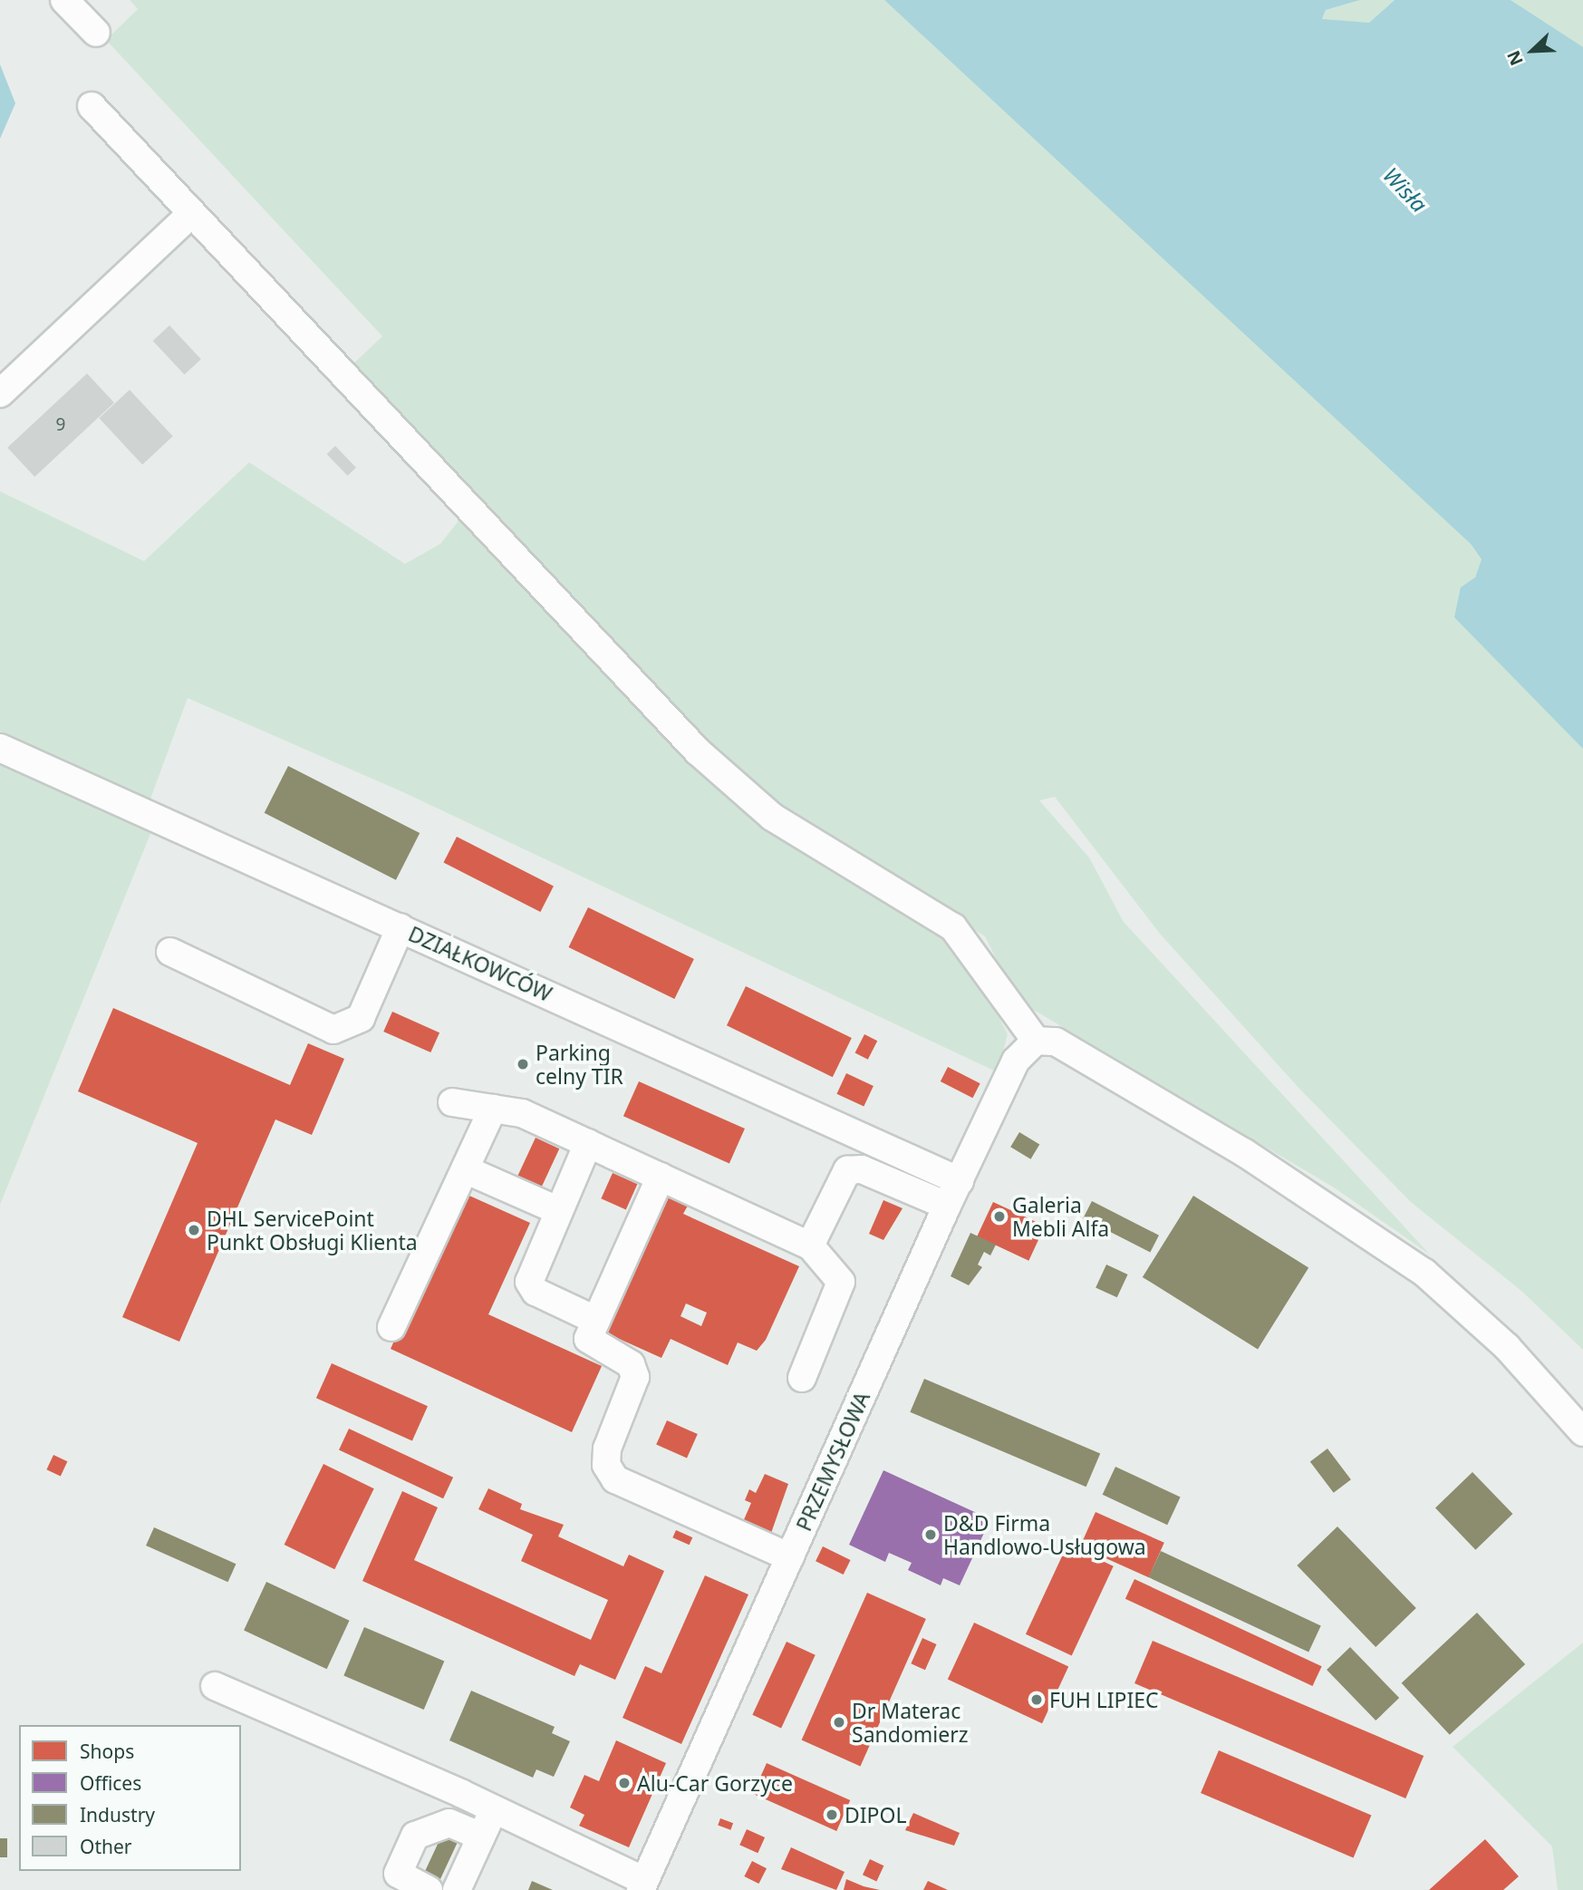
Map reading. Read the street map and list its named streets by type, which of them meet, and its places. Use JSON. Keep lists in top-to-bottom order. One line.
{"streets":{"street":["DZIAŁKOWCÓW","PRZEMYSŁOWA"]},"crossings":[["DZIAŁKOWCÓW","PRZEMYSŁOWA"]],"water":["Wisła"],"places":["Parking celny TIR","Galeria Mebli Alfa","DHL ServicePoint Punkt Obsługi Klienta","D&D Firma Handlowo-Usługowa","FUH LIPIEC","Dr Materac Sandomierz","Alu-Car Gorzyce","DIPOL"],"house_numbers":["9"],"legend":["Shops","Offices","Industry","Other"],"north":"bottom left"}
